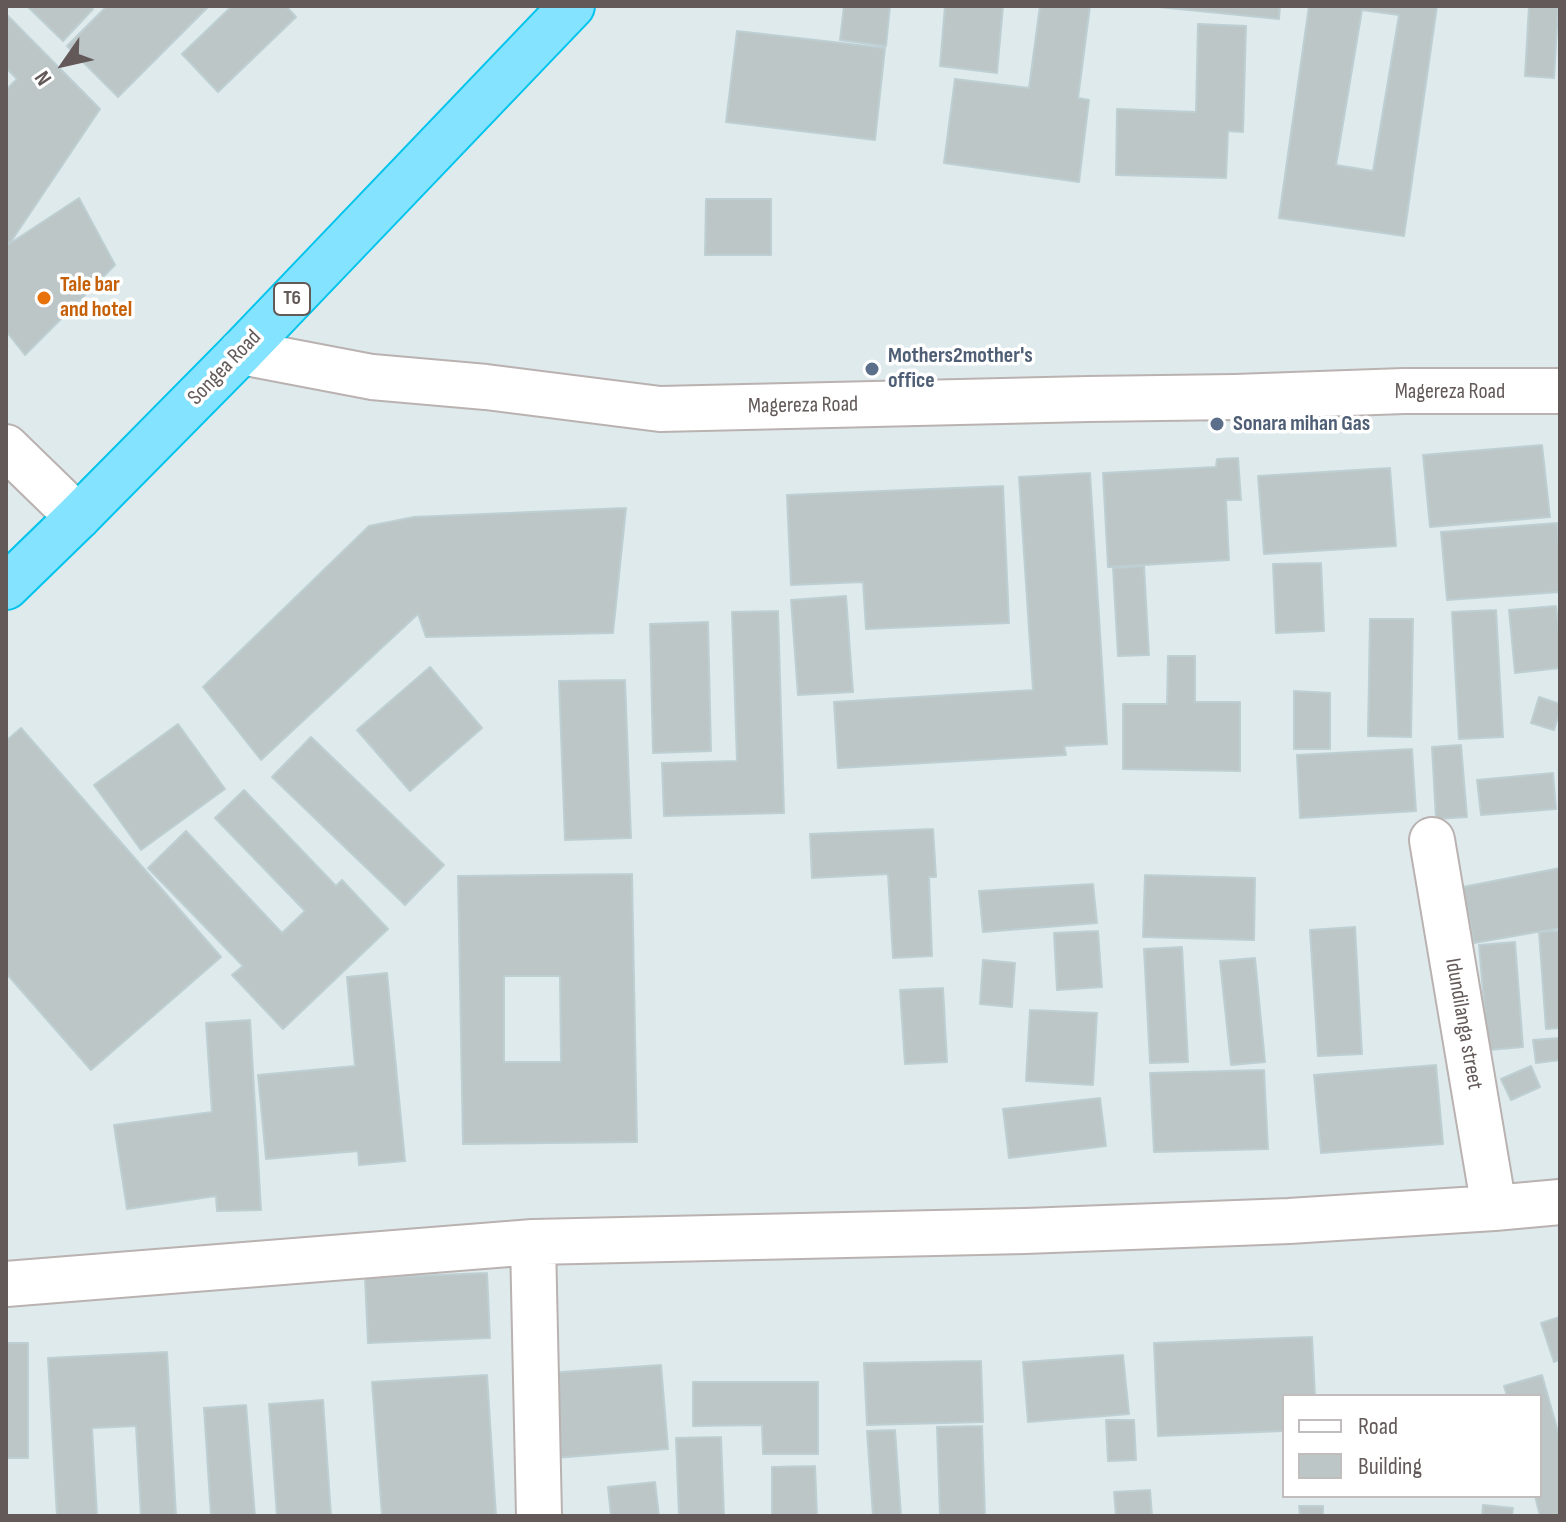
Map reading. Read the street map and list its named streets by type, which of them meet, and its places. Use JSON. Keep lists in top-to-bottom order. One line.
{"streets":{"highway":["T6","Songea Road"],"street":["Magereza Road","Idundilanga street"]},"crossings":[["Songea Road","Magereza Road"]],"places":["Tale bar and hotel","Mothers2mother's office","Sonara mihan Gas"],"legend":["Road","Building"],"north":"bottom left"}
